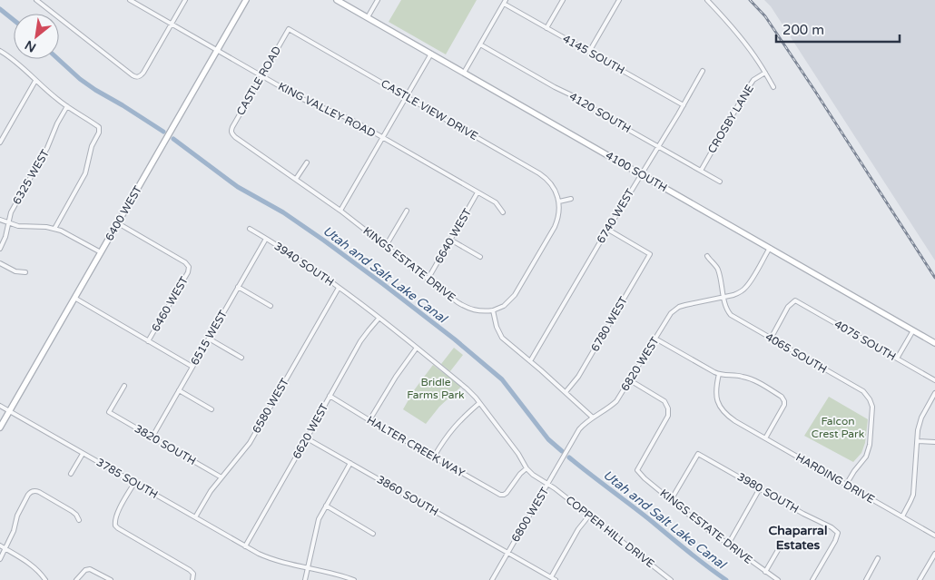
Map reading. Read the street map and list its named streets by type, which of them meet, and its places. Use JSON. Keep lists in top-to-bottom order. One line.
{"streets":{"main road":["4100 SOUTH","6400 WEST"],"street":["4145 SOUTH","CASTLE ROAD","KING VALLEY ROAD","CASTLE VIEW DRIVE","4120 SOUTH","CROSBY LANE","6325 WEST","6740 WEST","6640 WEST","3940 SOUTH","KINGS ESTATE DRIVE","6460 WEST","6780 WEST","6515 WEST","4075 SOUTH","4065 SOUTH","6820 WEST","6580 WEST","6620 WEST","3820 SOUTH","HALTER CREEK WAY","3785 SOUTH","HARDING DRIVE","3980 SOUTH","3860 SOUTH","6800 WEST","COPPER HILL DRIVE"]},"crossings":[["4145 SOUTH","6740 WEST"],["CASTLE ROAD","KING VALLEY ROAD"],["CASTLE ROAD","CASTLE VIEW DRIVE"],["CASTLE ROAD","KINGS ESTATE DRIVE"],["KING VALLEY ROAD","6400 WEST"],["KING VALLEY ROAD","6640 WEST"],["4120 SOUTH","CROSBY LANE"],["4120 SOUTH","6740 WEST"],["4100 SOUTH","6740 WEST"],["4100 SOUTH","6820 WEST"],["6400 WEST","6460 WEST"],["6400 WEST","3785 SOUTH"],["6740 WEST","6780 WEST"],["6640 WEST","KINGS ESTATE DRIVE"],["3940 SOUTH","6515 WEST"],["3940 SOUTH","6580 WEST"],["3940 SOUTH","6620 WEST"],["3940 SOUTH","HALTER CREEK WAY"],["3940 SOUTH","COPPER HILL DRIVE"],["KINGS ESTATE DRIVE","6820 WEST"],["KINGS ESTATE DRIVE","3980 SOUTH"],["6515 WEST","3820 SOUTH"],["4075 SOUTH","4065 SOUTH"],["4065 SOUTH","6820 WEST"],["4065 SOUTH","HARDING DRIVE"],["6820 WEST","6800 WEST"],["6580 WEST","3820 SOUTH"],["6580 WEST","3785 SOUTH"],["6620 WEST","HALTER CREEK WAY"],["6620 WEST","3785 SOUTH"],["6620 WEST","3860 SOUTH"],["HALTER CREEK WAY","COPPER HILL DRIVE"],["3860 SOUTH","6800 WEST"],["6800 WEST","COPPER HILL DRIVE"]],"districts":["Chaparral Estates"],"water":["Utah and Salt Lake Canal"],"parks":["Bridle Farms Park","Falcon Crest Park"],"scale_bar":"200 m","north":"bottom left"}
